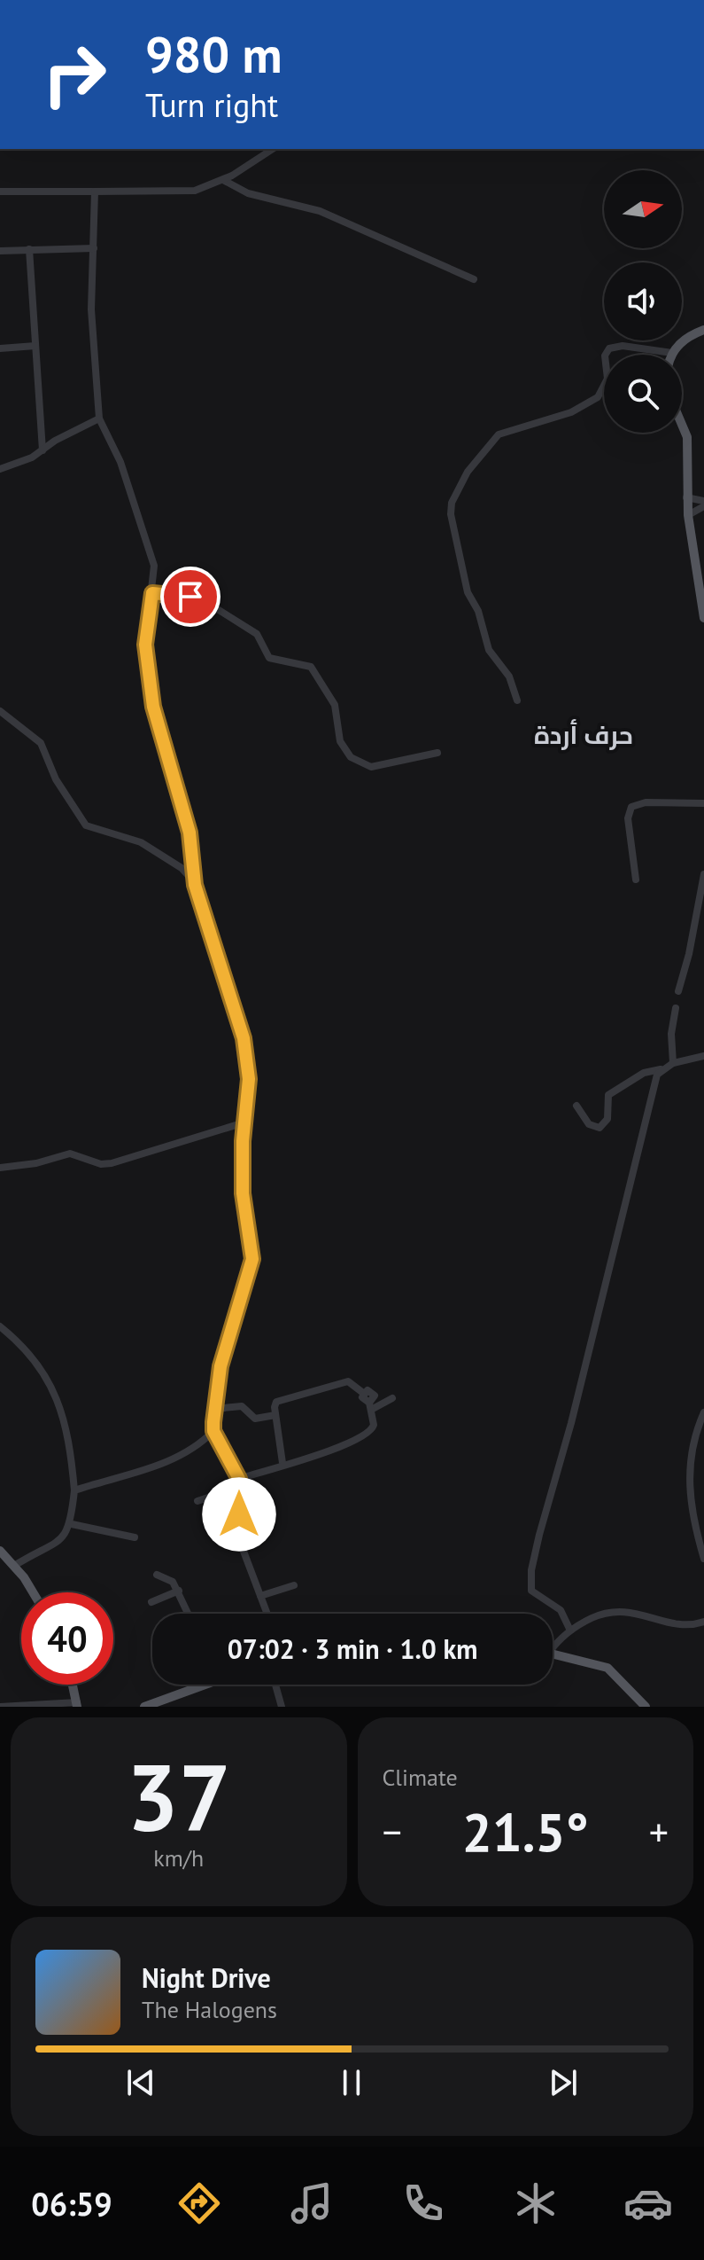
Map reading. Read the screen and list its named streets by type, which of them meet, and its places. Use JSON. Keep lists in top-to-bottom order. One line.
{"districts":["حرف أردة"],"north":"right","page":{"turn":["980 m","Turn right"],"limit":"40","trip":"07:02 · 3 min · 1.0 km","tile":[["37","km/h"],"Climate"],"heat":["−","21.5°","+"],"song":["Night Drive","The Halogens"],"tabs":"06:59"}}
